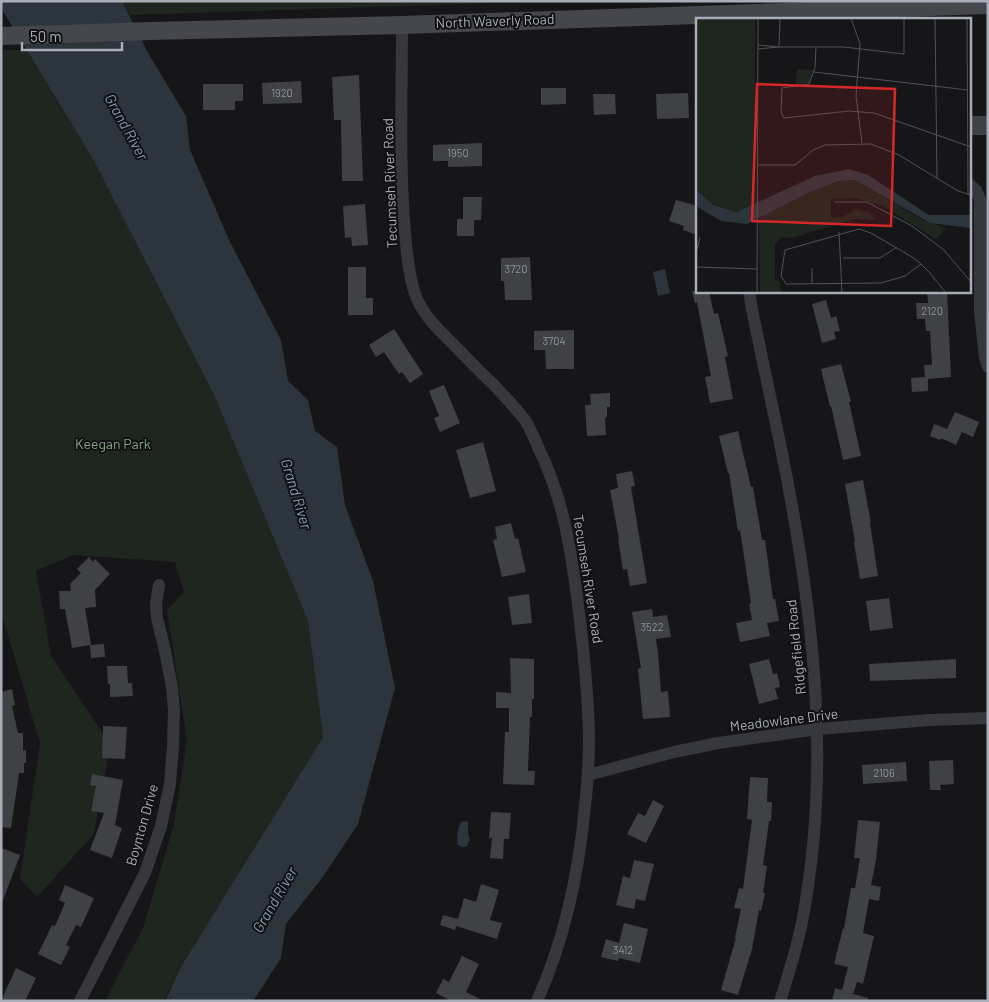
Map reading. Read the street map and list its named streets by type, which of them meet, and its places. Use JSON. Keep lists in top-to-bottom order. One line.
{"streets":{"main road":["North Waverly Road"],"street":["Tecumseh River Road","Ridgefield Road","Meadowlane Drive","Boynton Drive"]},"crossings":[["North Waverly Road","Tecumseh River Road"],["Tecumseh River Road","Meadowlane Drive"],["Ridgefield Road","Meadowlane Drive"]],"water":["Grand River"],"parks":["Keegan Park"],"house_numbers":["1920","1950","3720","2120","3704","3522","2106","3412"],"scale_bar":"50 m"}
